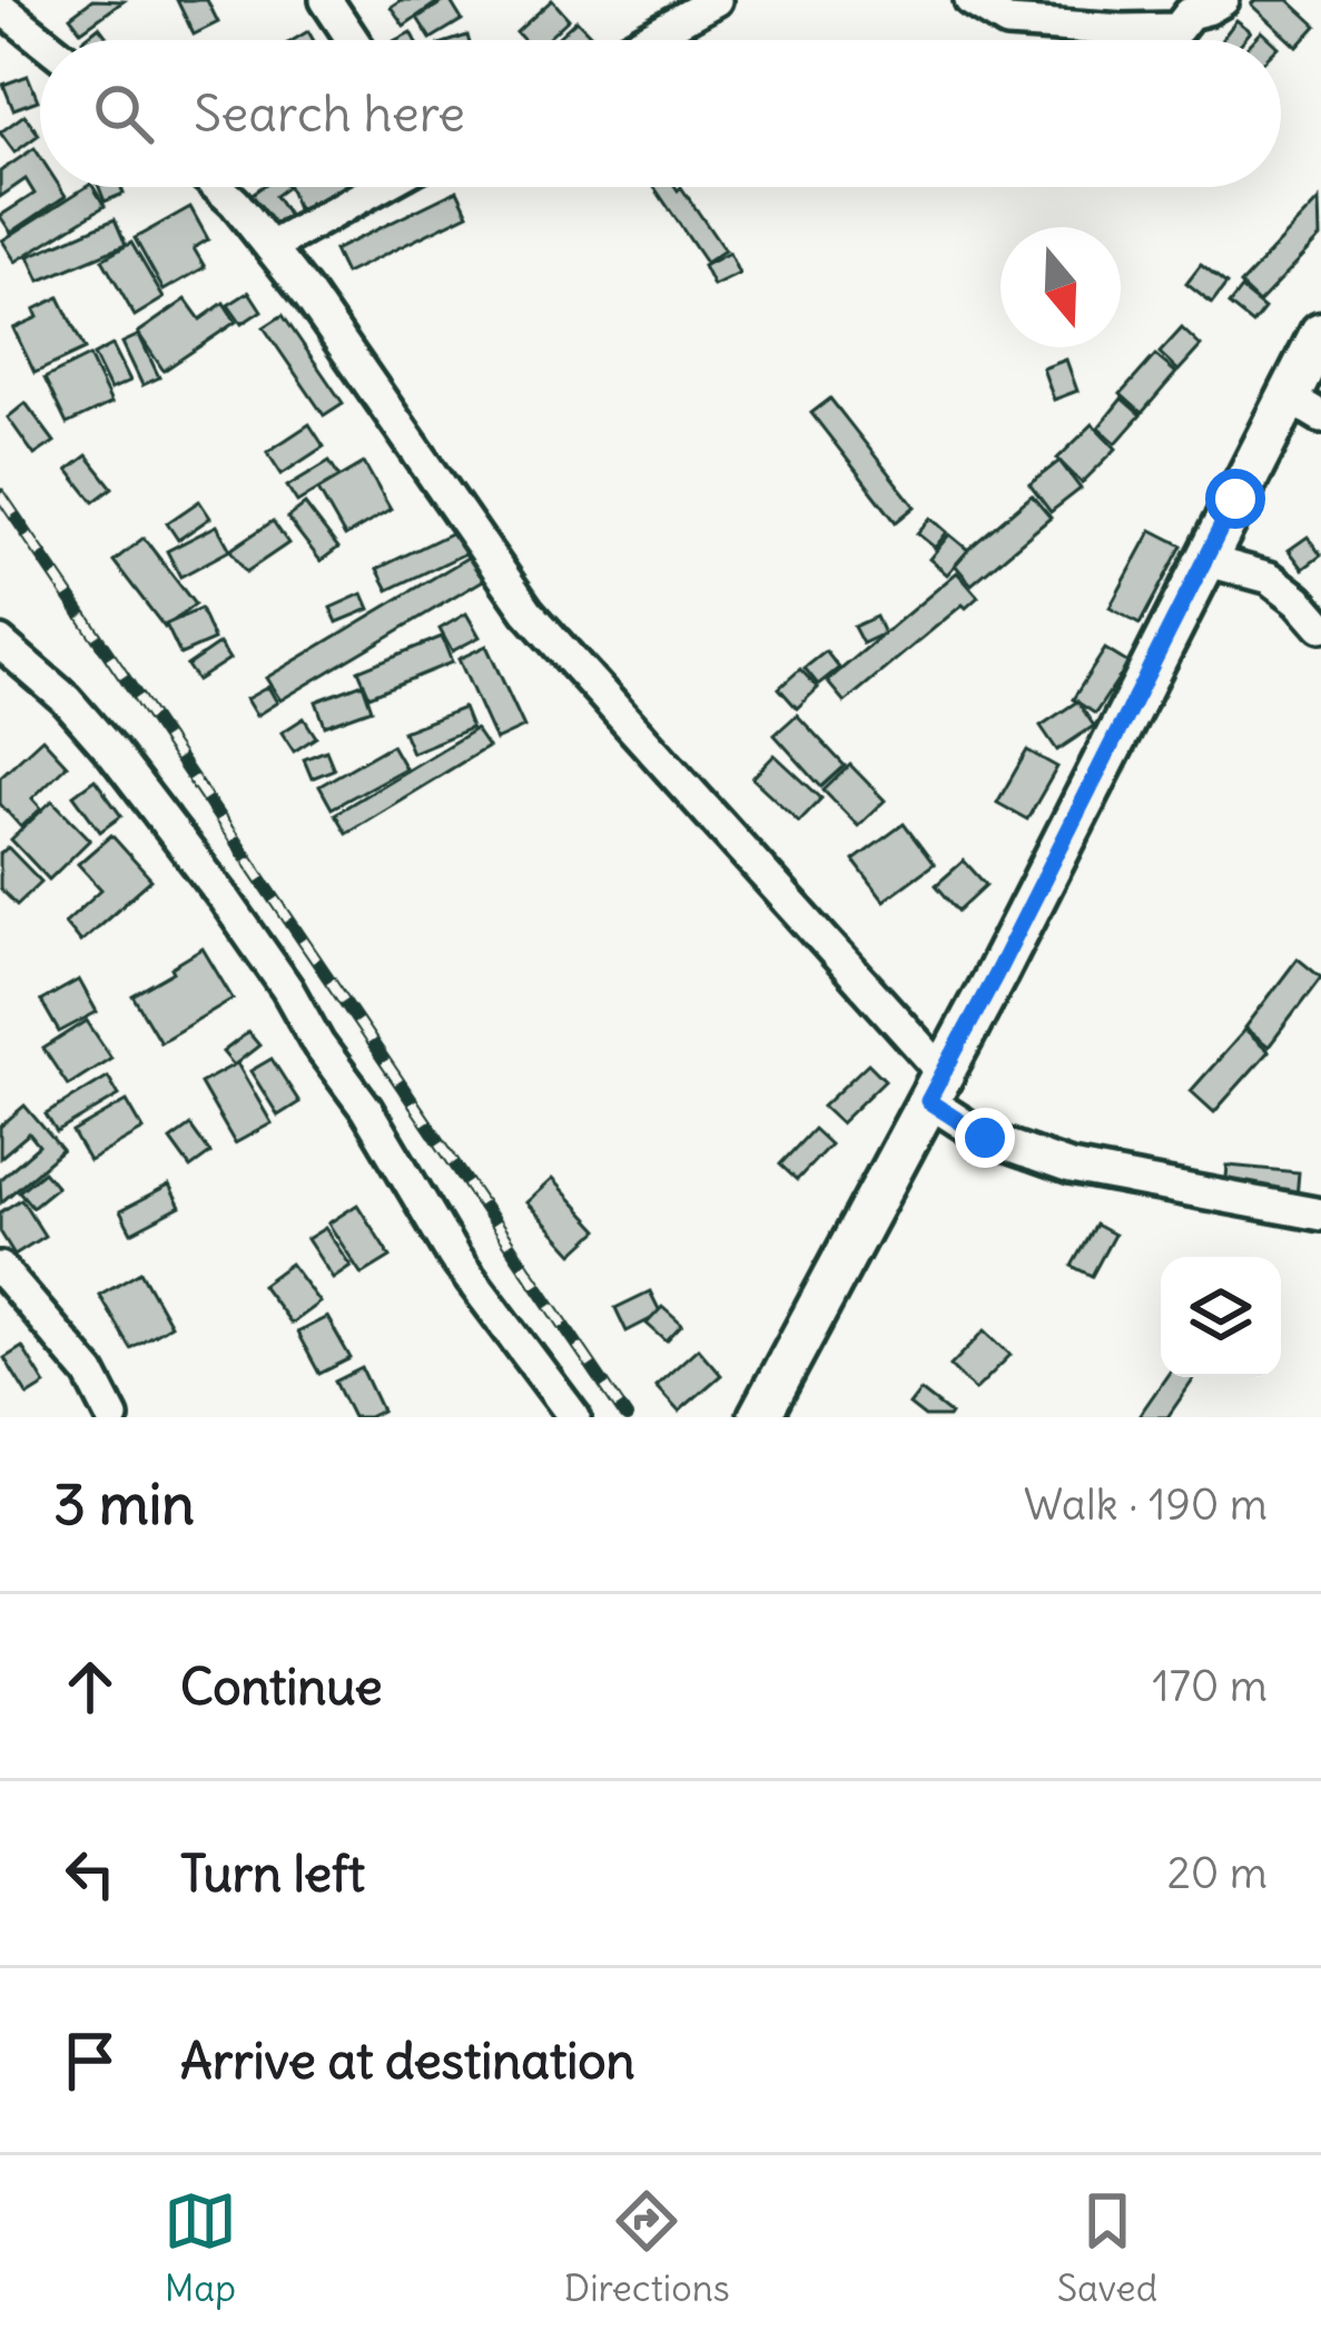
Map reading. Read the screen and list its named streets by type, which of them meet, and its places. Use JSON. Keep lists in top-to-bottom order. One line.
{"north":"bottom","page":{"search":"Search here","heading":["3 min","Walk · 190 m"],"list":[["Continue","170 m"],["Turn left","20 m"],"Arrive at destination"],"nav":["Map","Directions","Saved"]}}
